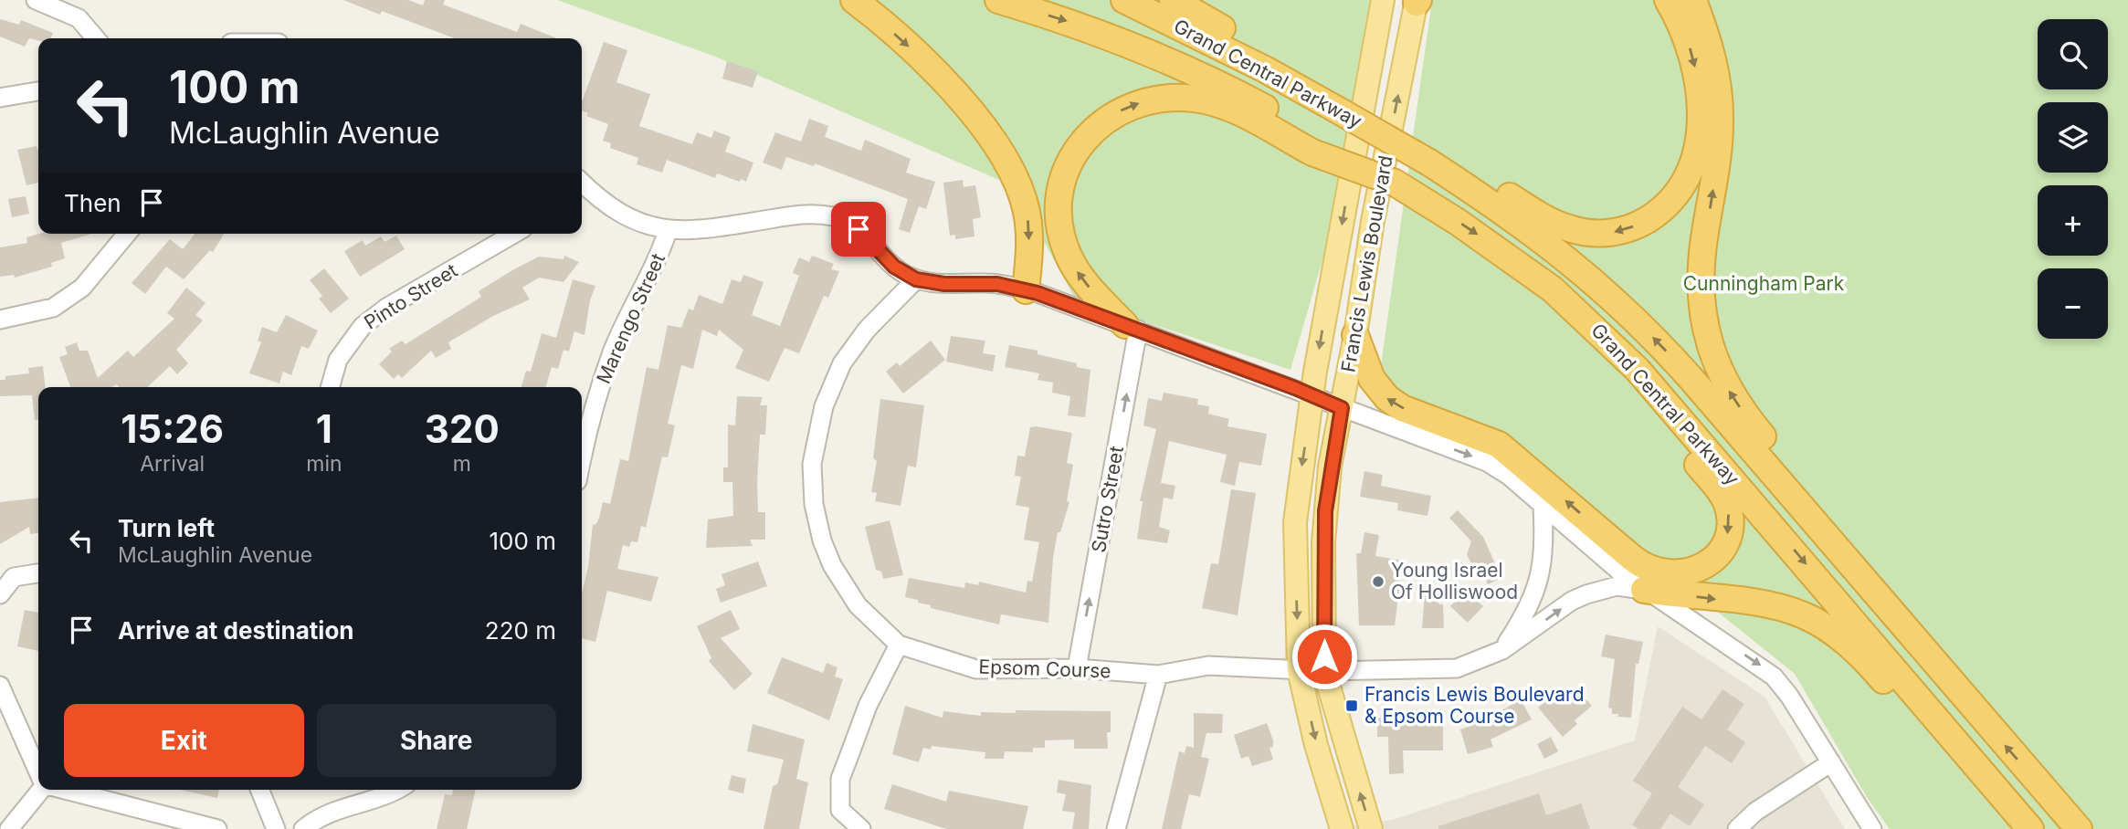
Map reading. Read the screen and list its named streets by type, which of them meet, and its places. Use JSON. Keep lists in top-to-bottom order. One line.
{"streets":{"highway":["Grand Central Parkway"],"main road":["Francis Lewis Boulevard"],"street":["Pinto Street","Marengo Street","Sutro Street","Epsom Course"]},"crossings":[["Francis Lewis Boulevard","Epsom Course"],["Sutro Street","Epsom Course"]],"one_way":["Sutro Street"],"parks":["Cunningham Park"],"places":{"other":["Young Israel Of Holliswood"],"transit":["Francis Lewis Boulevard & Epsom Course"]},"page":{"map_buttons":["+","−"],"turn":["100 m","McLaughlin Avenue"],"then":"Then","eta":["15:26","Arrival","1","min","320","m"],"list":[{"name":"Turn left","note":"McLaughlin Avenue","value":"100 m"},{"name":"Arrive at destination","value":"220 m"}],"buttons":["Exit","Share"]}}
